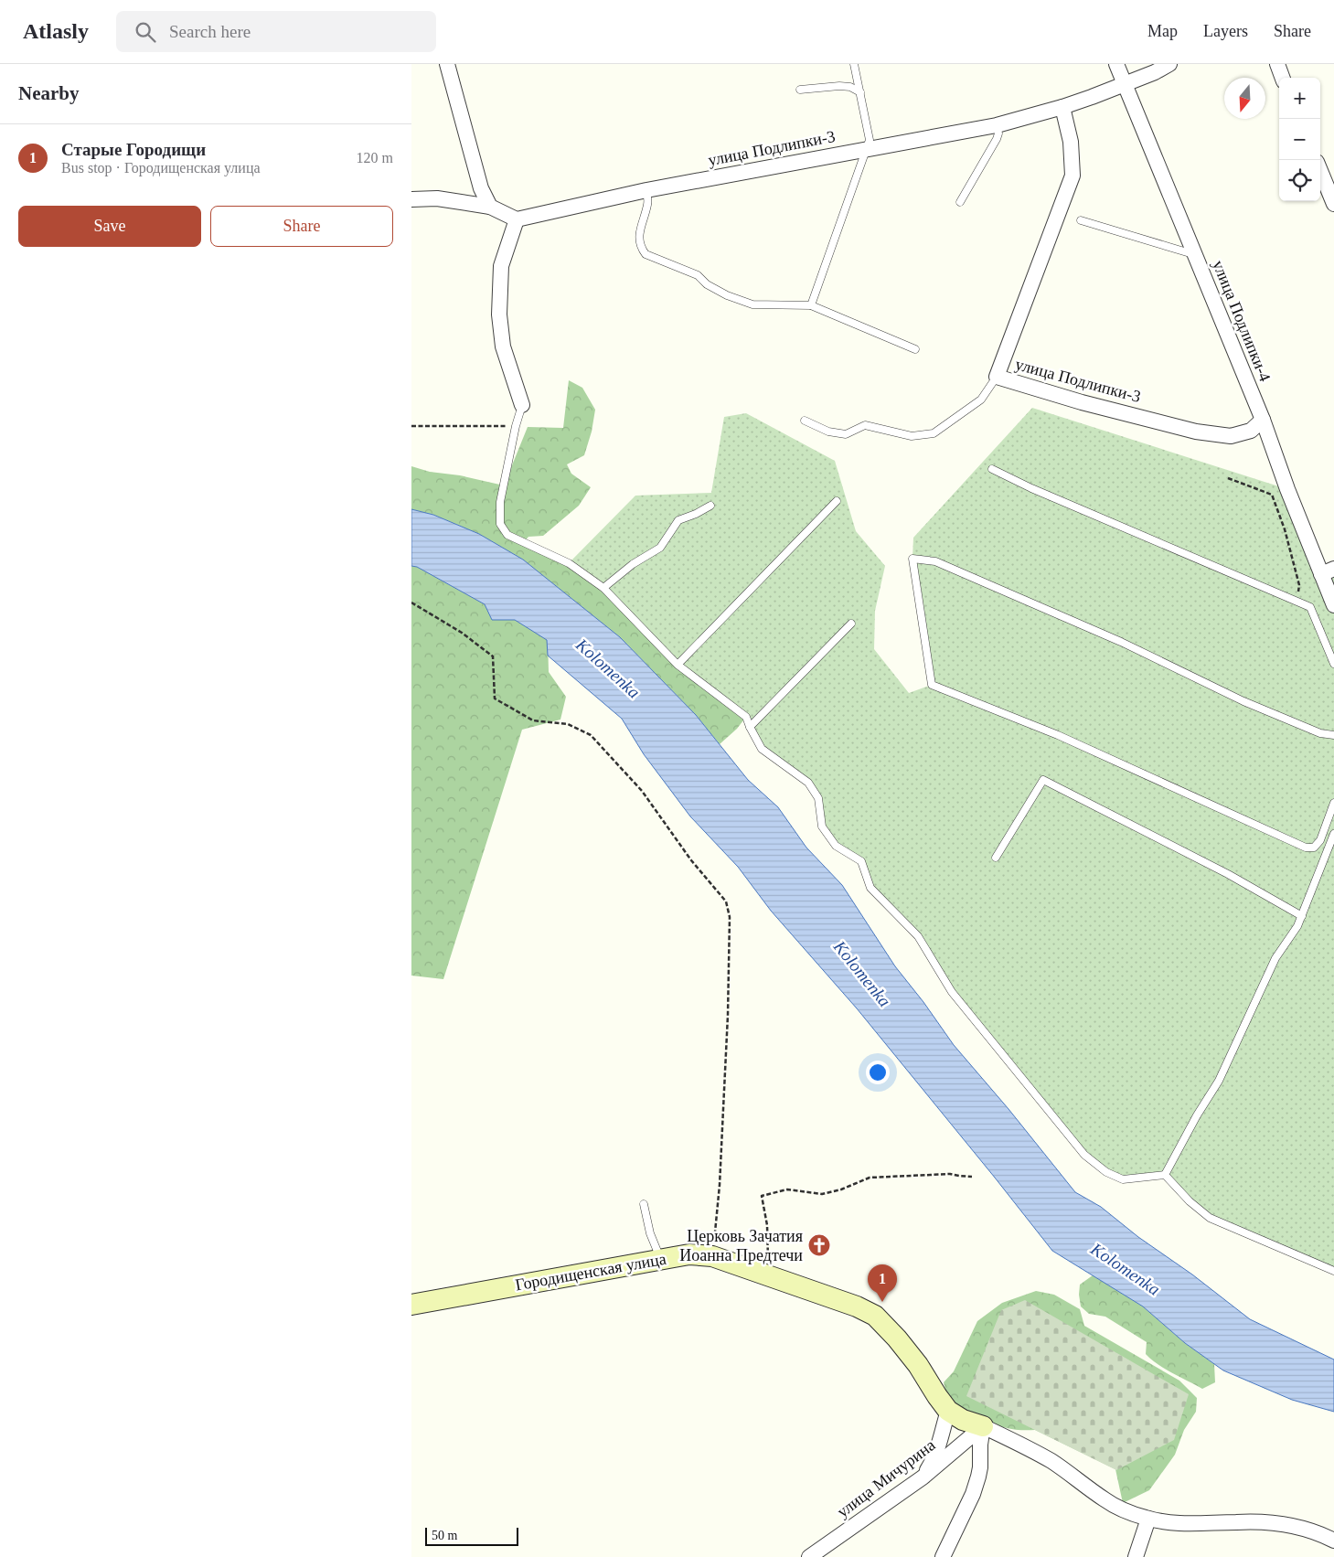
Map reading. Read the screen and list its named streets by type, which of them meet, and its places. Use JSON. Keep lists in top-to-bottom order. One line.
{"streets":{"street":["улица Подлипки-3","улица Подлипки-4","Городищенская улица","улица Мичурина"]},"crossings":[["улица Подлипки-3","улица Подлипки-4"],["Городищенская улица","улица Мичурина"]],"water":["Kolomenka"],"places":{"church":["Церковь Зачатия Иоанна Предтечи"]},"scale_bar":"50 m","north":"bottom","page":{"header":"Atlasly","search":"Search here","nav":["Map","Layers","Share"],"heading":"Nearby","map_buttons":["+","−"],"list":[{"mark":"1","name":"Старые Городищи","note":"Bus stop · Городищенская улица","value":"120 m"}],"buttons":["Save","Share"],"pins":"1","scale":"50 m"}}
